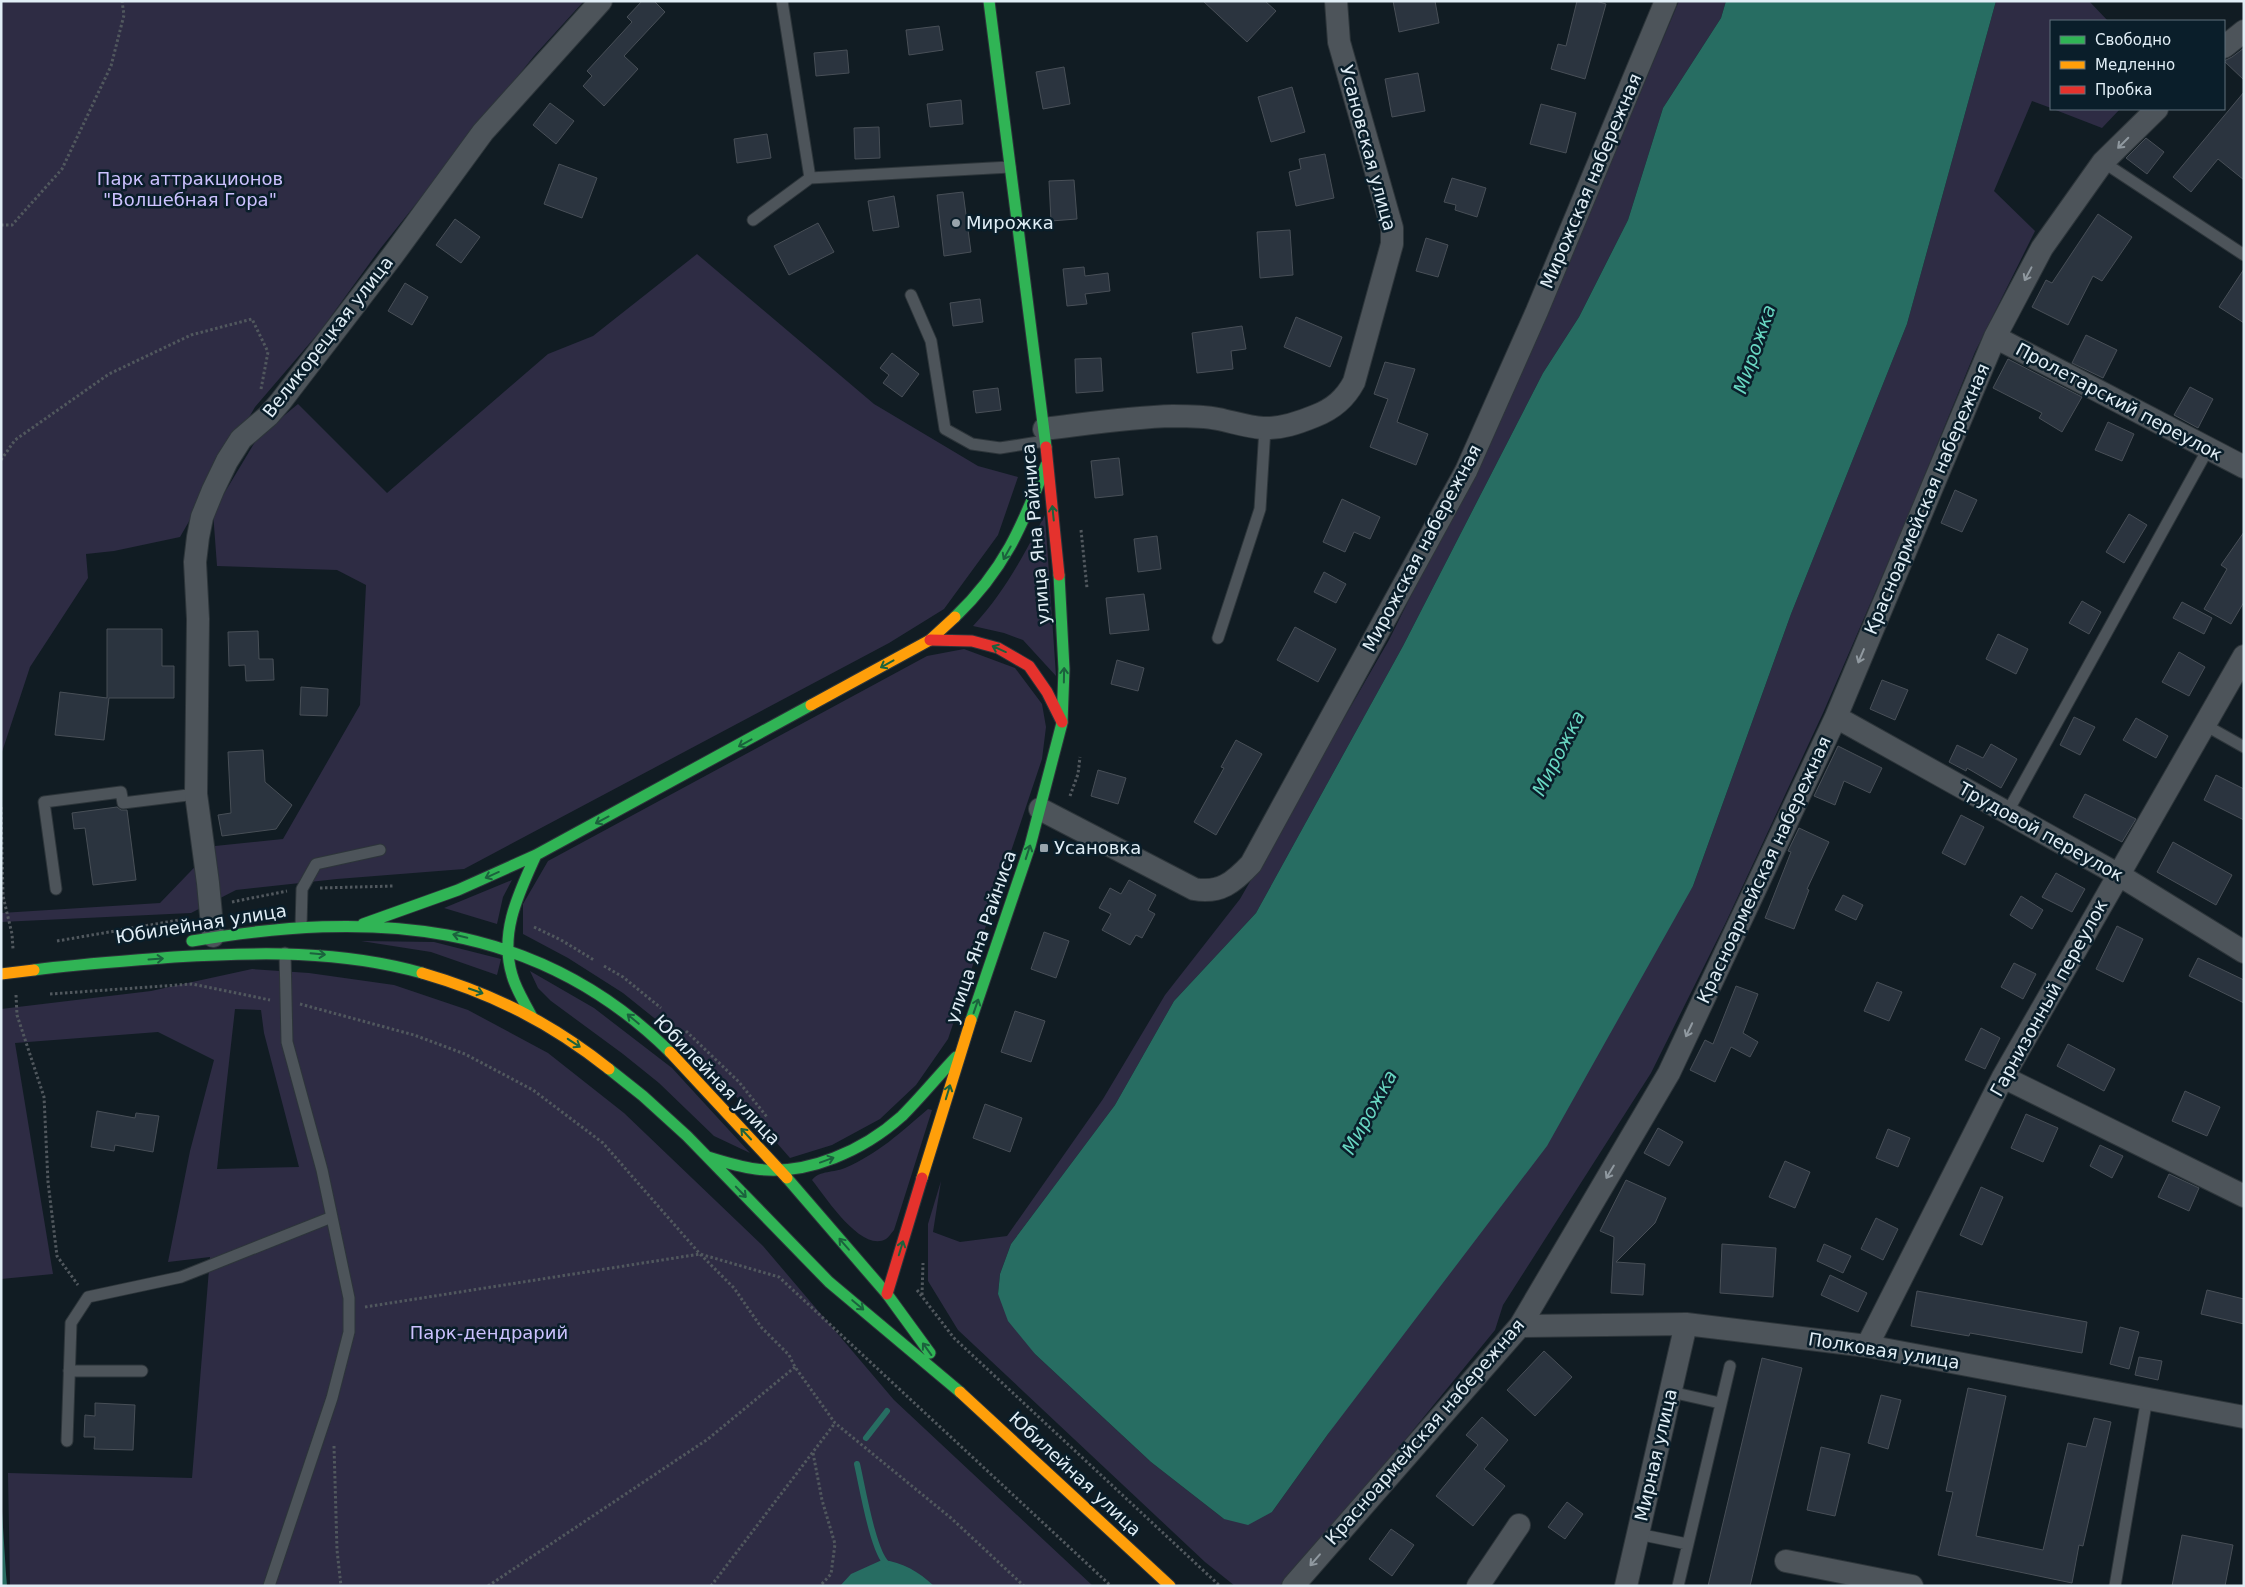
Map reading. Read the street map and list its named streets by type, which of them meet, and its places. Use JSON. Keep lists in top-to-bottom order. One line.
{"streets":{"street":["Усановская улица","Мирожская набережная","Великорецкая улица","Пролетарский переулок","Красноармейская набережная","улица Яна Райниса","Трудовой переулок","Юбилейная улица","Гарнизонный переулок","Полковая улица","Мирная улица"]},"crossings":[["Усановская улица","улица Яна Райниса"],["Мирожская набережная","улица Яна Райниса"],["Великорецкая улица","Юбилейная улица"],["Пролетарский переулок","Красноармейская набережная"],["Красноармейская набережная","Трудовой переулок"],["Красноармейская набережная","Полковая улица"],["улица Яна Райниса","Юбилейная улица"],["Трудовой переулок","Гарнизонный переулок"],["Гарнизонный переулок","Полковая улица"],["Полковая улица","Мирная улица"]],"one_way":["Красноармейская набережная","улица Яна Райниса"],"water":["Мирожка"],"parks":["Парк аттракционов \"Волшебная Гора\"","Парк-дендрарий"],"places":{"other":["Мирожка"],"transit":["Усановка"]},"legend":["Свободно","Медленно","Пробка"]}
